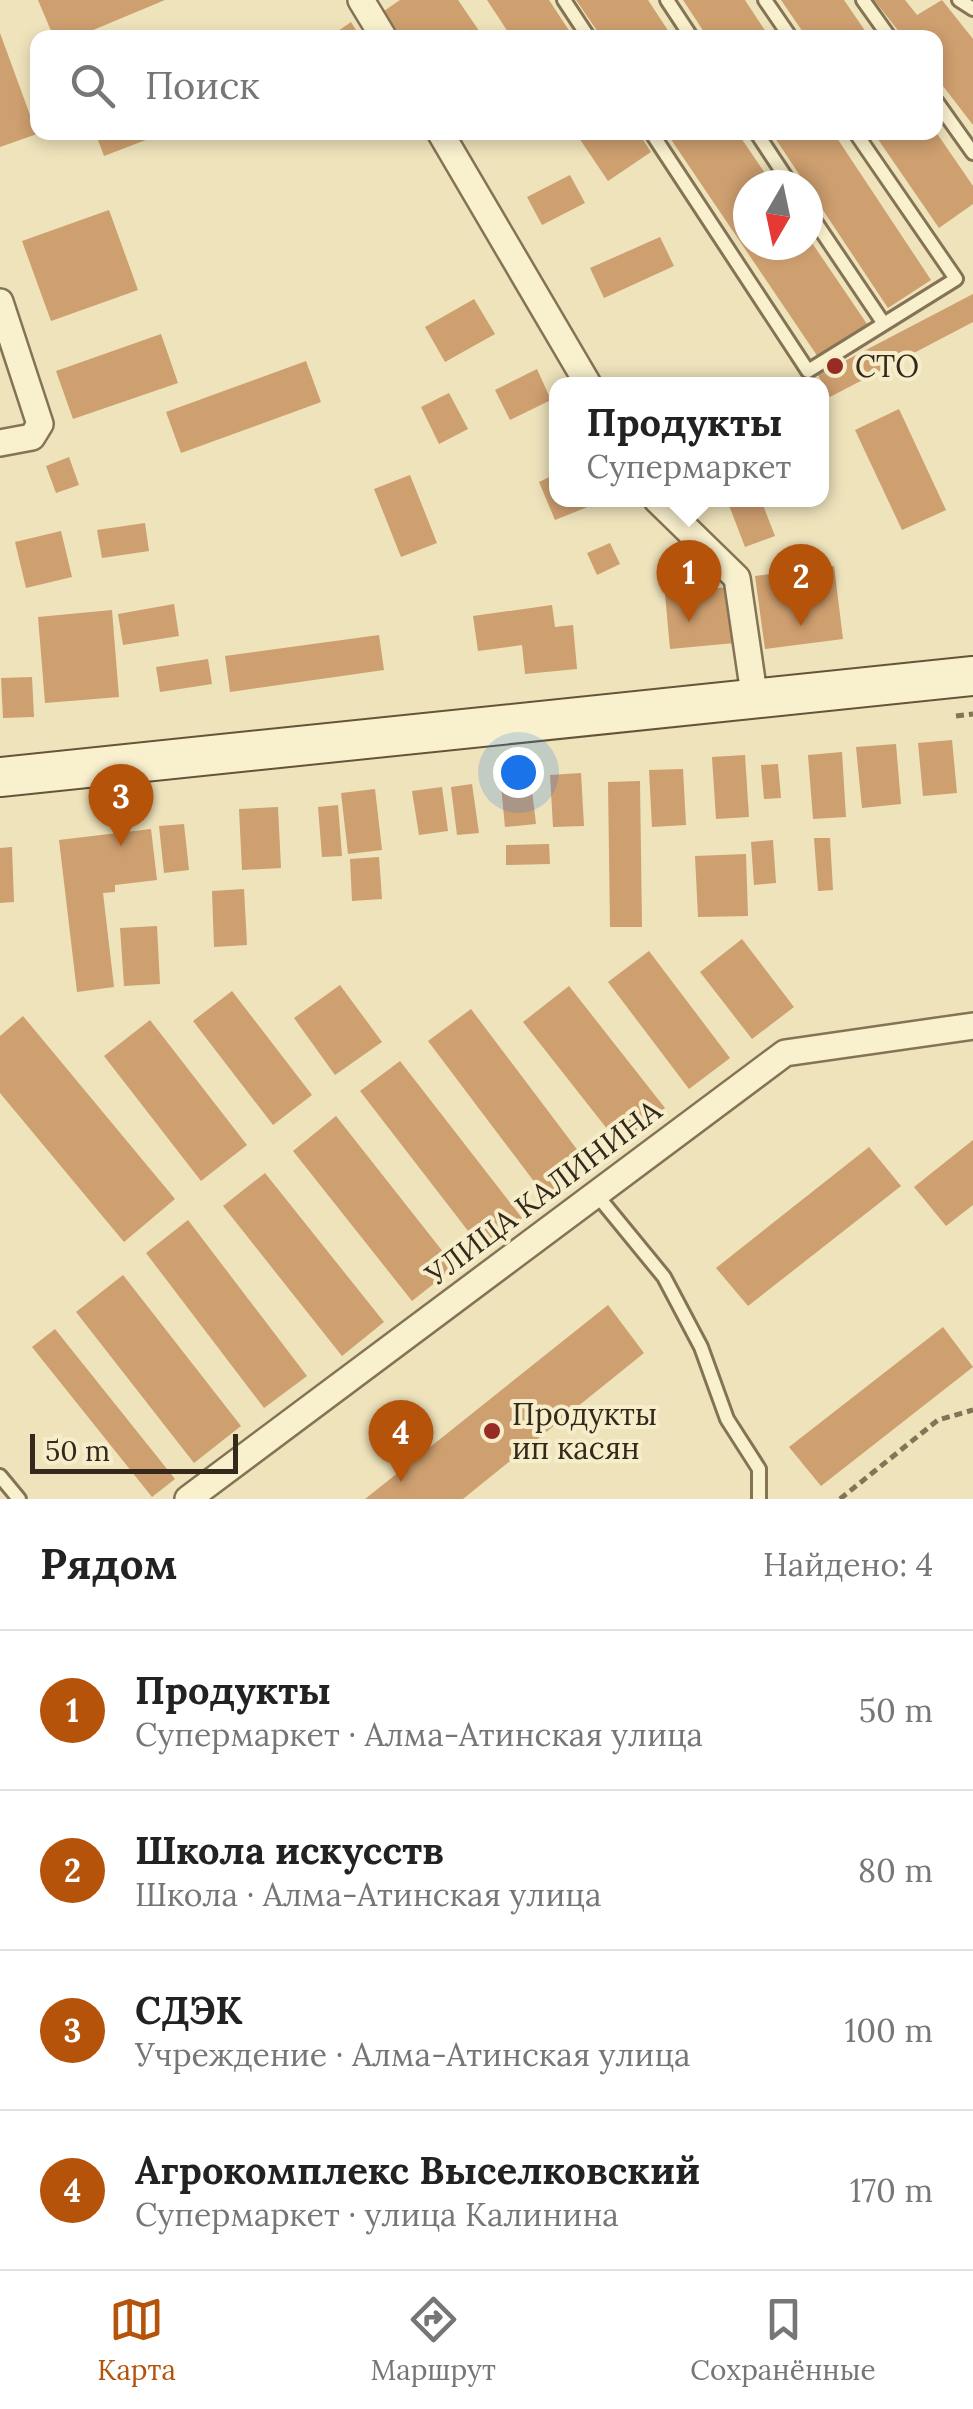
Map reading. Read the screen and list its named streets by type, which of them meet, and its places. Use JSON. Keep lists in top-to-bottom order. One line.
{"streets":{"street":["УЛИЦА КАЛИНИНА"]},"places":["СТО","Продукты ип касян"],"scale_bar":"50 m","north":"bottom","page":{"search":"Поиск","popup":["Продукты","Супермаркет"],"pins":["1","2","3","4"],"scale":"50 m","heading":["Рядом","Найдено: 4"],"list":[{"mark":"1","name":"Продукты","note":"Супермаркет · Алма-Атинская улица","value":"50 m"},{"mark":"2","name":"Школа искусств","note":"Школа · Алма-Атинская улица","value":"80 m"},{"mark":"3","name":"СДЭК","note":"Учреждение · Алма-Атинская улица","value":"100 m"},{"mark":"4","name":"Агрокомплекс Выселковский","note":"Супермаркет · улица Калинина","value":"170 m"}],"nav":["Карта","Маршрут","Сохранённые"]}}
